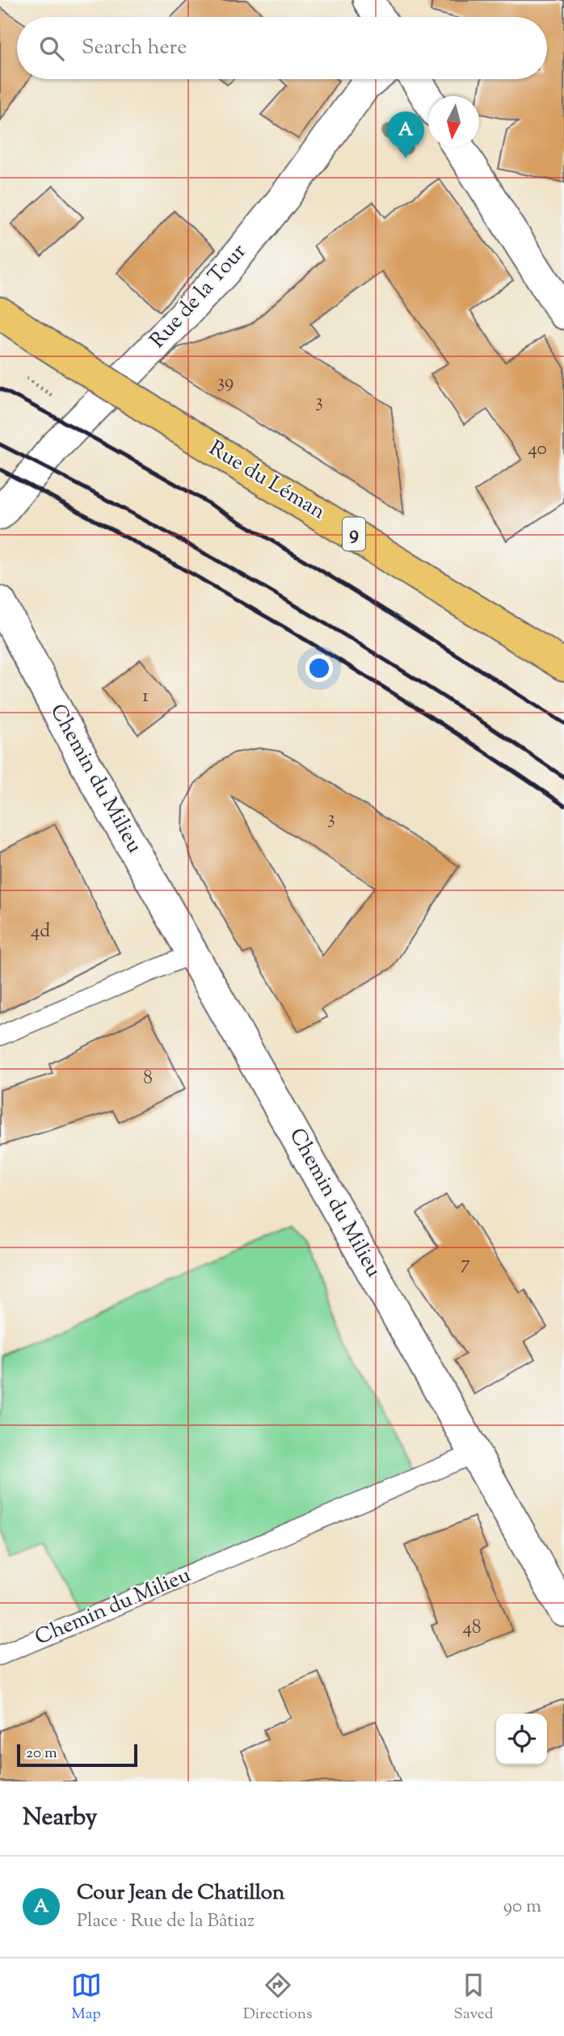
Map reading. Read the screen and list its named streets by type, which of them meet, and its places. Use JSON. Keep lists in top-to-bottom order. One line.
{"streets":{"main road":["Rue du Léman","9"],"street":["Rue de la Tour","Chemin du Milieu"]},"house_numbers":["39","3","40","1","3","4d","8","7","48"],"scale_bar":"20 m","north":"bottom","page":{"search":"Search here","pins":"A","scale":"20 m","heading":"Nearby","list":[{"mark":"A","name":"Cour Jean de Chatillon","note":"Place · Rue de la Bâtiaz","value":"90 m"}],"nav":["Map","Directions","Saved"]}}
